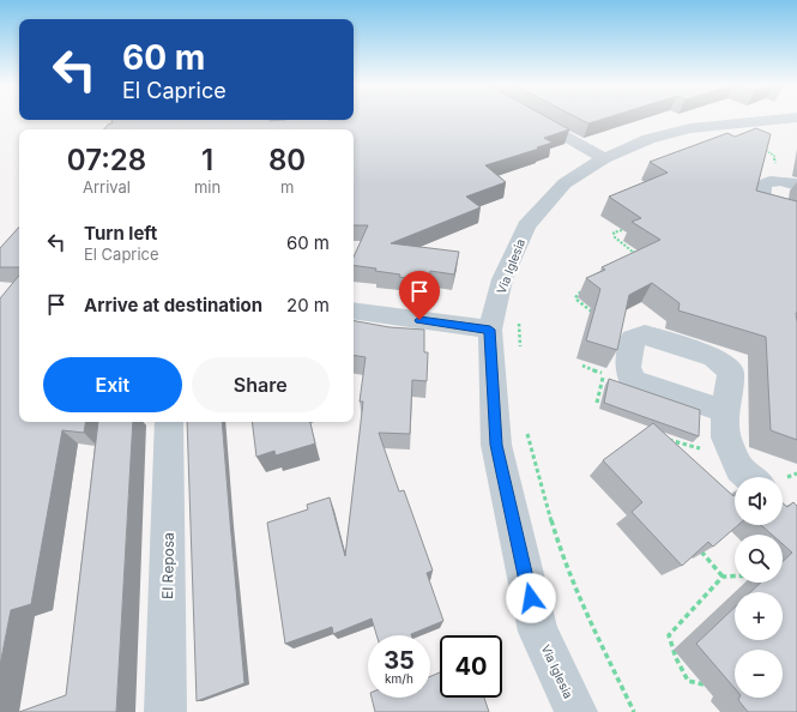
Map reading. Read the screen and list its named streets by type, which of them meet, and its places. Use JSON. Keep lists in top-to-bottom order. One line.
{"streets":{"street":["Via Iglesia","El Reposa"]},"page":{"turn":["60 m","El Caprice"],"eta":["07:28","Arrival","1","min","80","m"],"list":[{"name":"Turn left","note":"El Caprice","value":"60 m"},{"name":"Arrive at destination","value":"20 m"}],"buttons":["Exit","Share"],"map_buttons":["+","−"],"speed":"35 km/h","limit":"40"}}
